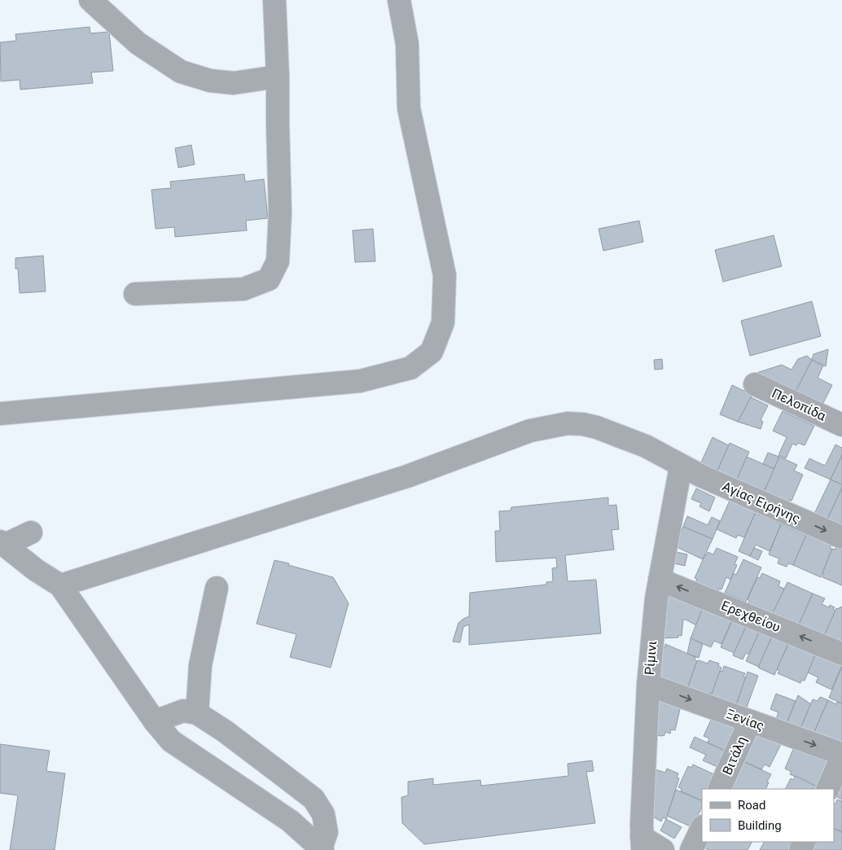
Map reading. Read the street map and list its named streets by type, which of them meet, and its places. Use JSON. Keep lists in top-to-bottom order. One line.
{"streets":{"street":["Πελοπίδα","Αγίας Ειρήνης","Ερεχθείου","Ρίμινι","Ξενίας","Βιτάλη"]},"crossings":[["Αγίας Ειρήνης","Ρίμινι"],["Ερεχθείου","Ρίμινι"],["Ρίμινι","Ξενίας"],["Ξενίας","Βιτάλη"]],"one_way":["Ερεχθείου","Ξενίας"],"legend":["Road","Building"]}
